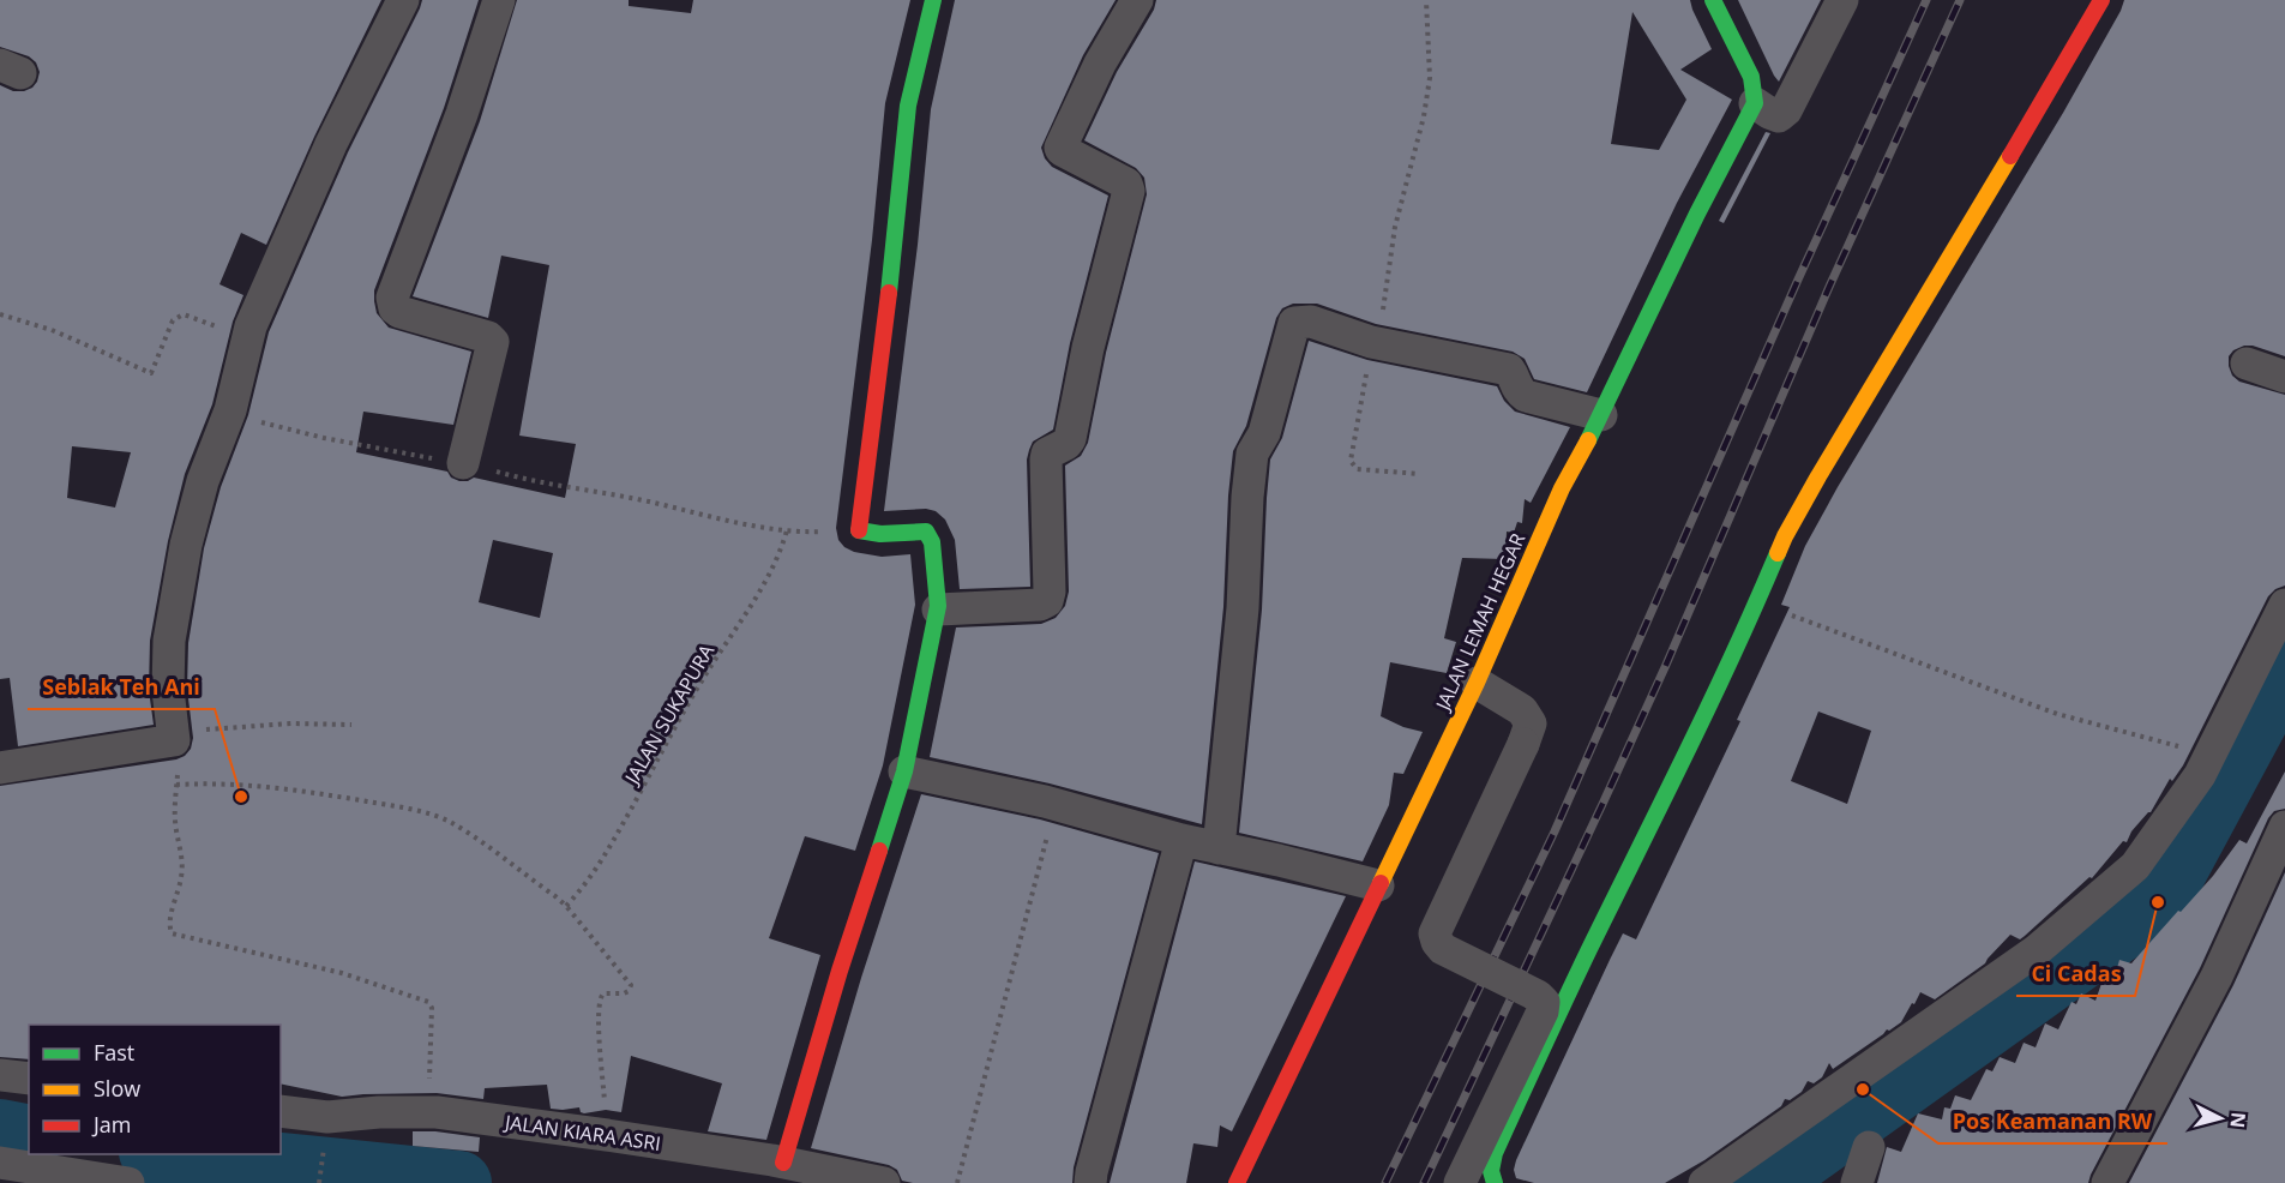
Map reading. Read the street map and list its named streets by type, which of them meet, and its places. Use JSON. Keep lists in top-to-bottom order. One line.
{"streets":{"street":["JALAN LEMAH HEGAR","JALAN KIARA ASRI"],"path":["JALAN SUKAPURA"]},"places":["Seblak Teh Ani","Ci Cadas","Pos Keamanan RW"],"legend":["Fast","Slow","Jam"],"north":"right"}
